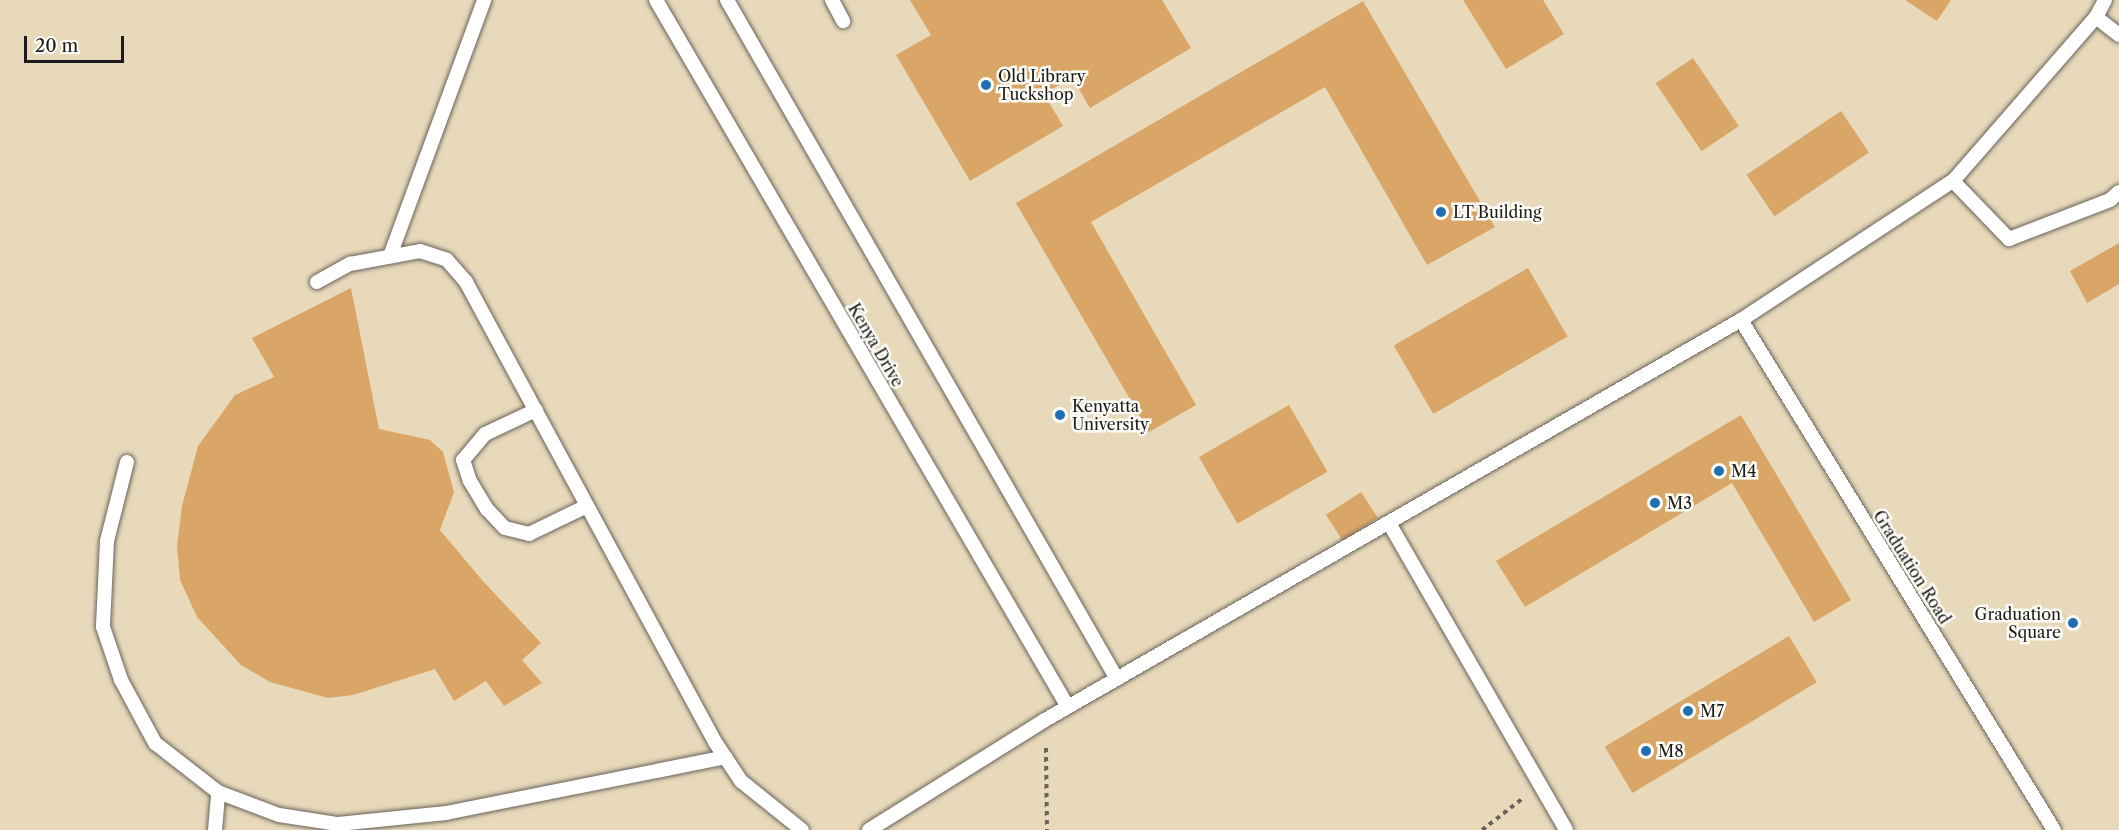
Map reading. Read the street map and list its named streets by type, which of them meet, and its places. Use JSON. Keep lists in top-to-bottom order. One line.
{"streets":{"lane":["Kenya Drive","Graduation Road"]},"places":["Old Library Tuckshop","LT Building","Kenyatta University","M4","M3","Graduation Square","M7","M8"],"scale_bar":"20 m"}
